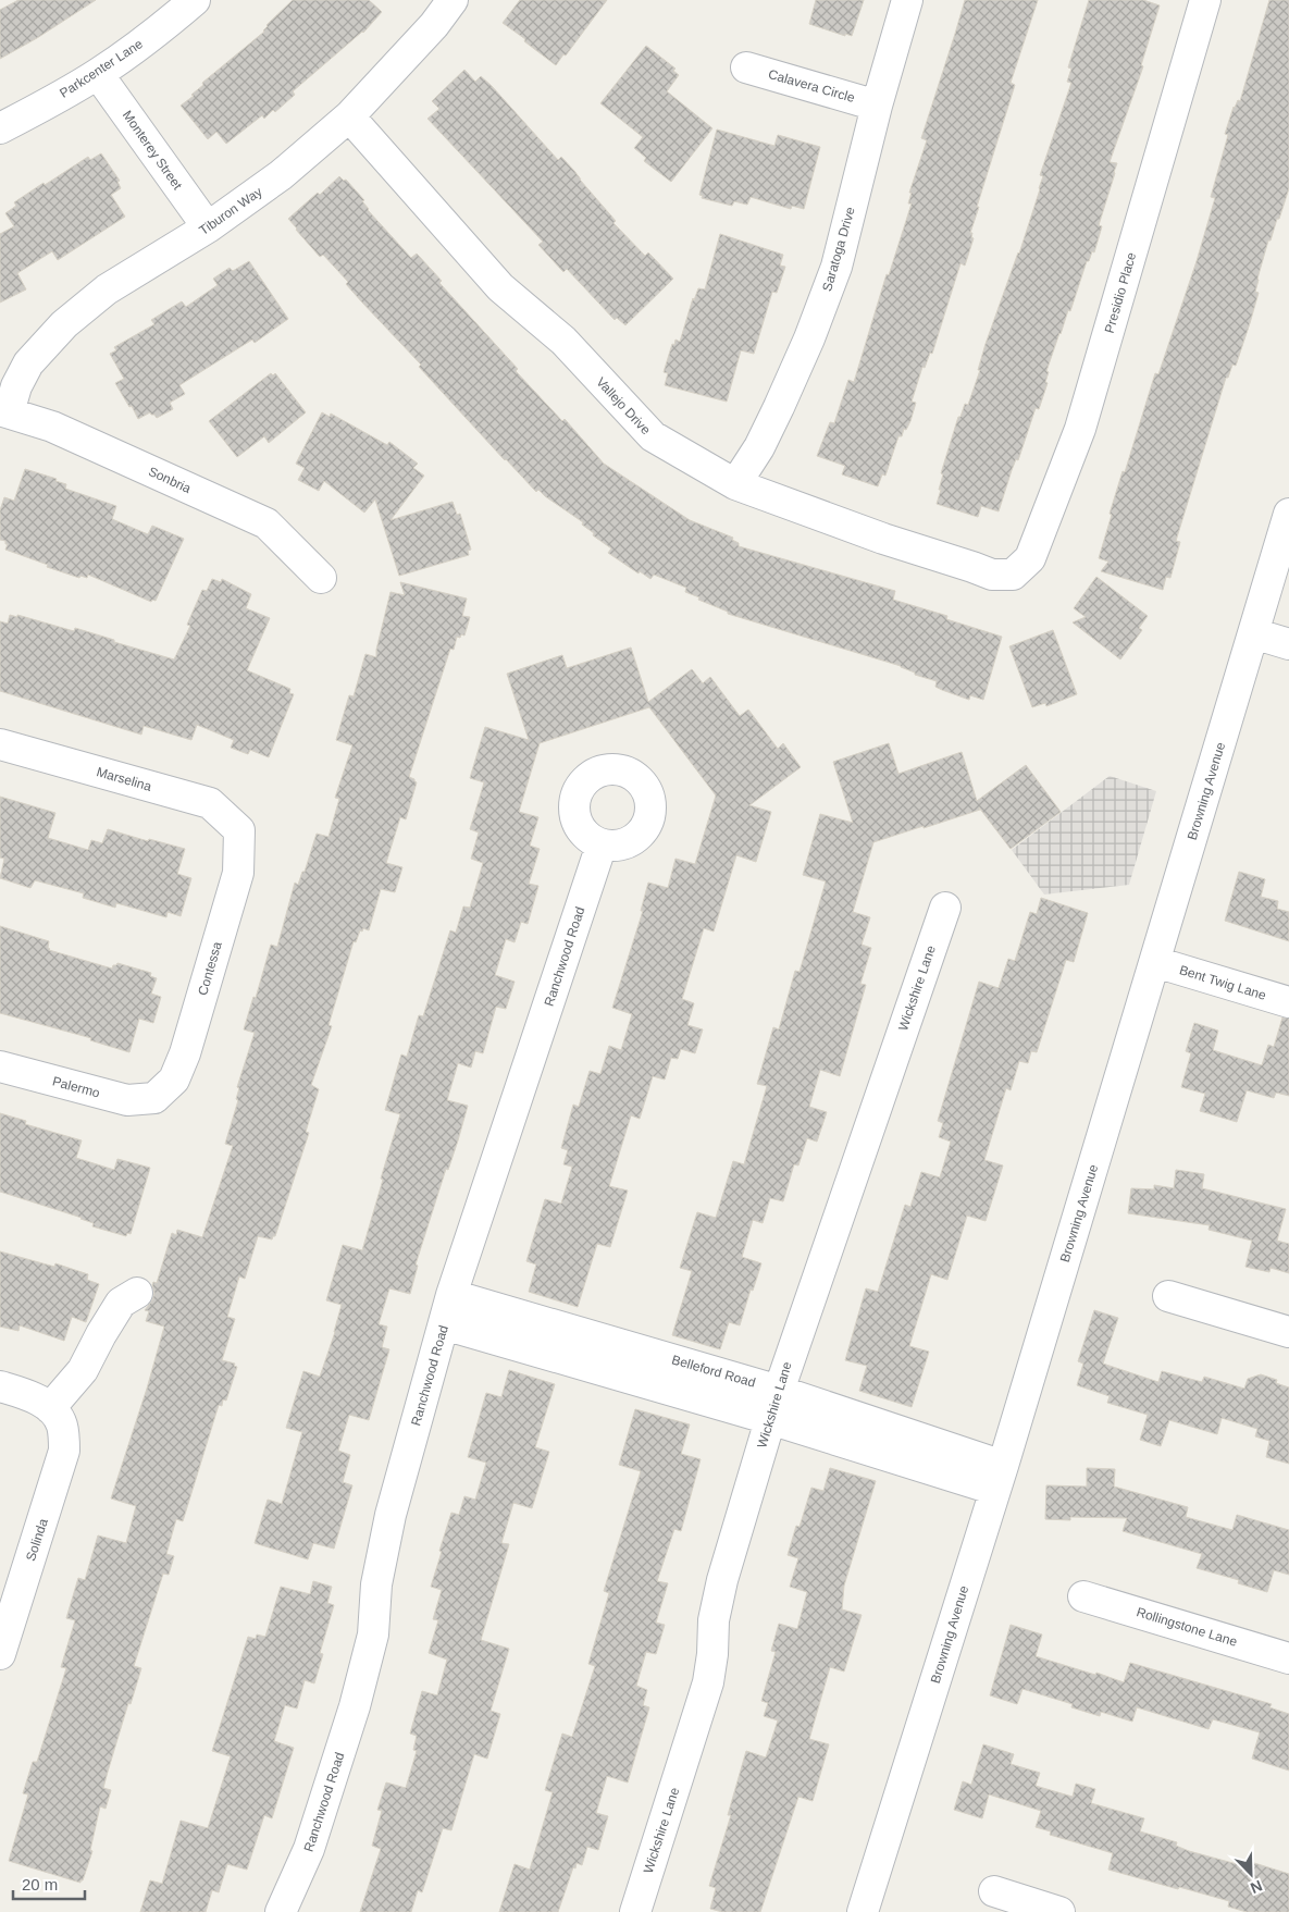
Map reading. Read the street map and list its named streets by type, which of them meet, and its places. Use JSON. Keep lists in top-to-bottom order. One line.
{"streets":{"street":["Parkcenter Lane","Calavera Circle","Monterey Street","Tiburon Way","Saratoga Drive","Presidio Place","Vallejo Drive","Sonbria","Marselina","Browning Avenue","Ranchwood Road","Contessa","Bent Twig Lane","Wickshire Lane","Palermo","Belleford Road","Solinda","Rollingstone Lane"]},"crossings":[["Parkcenter Lane","Monterey Street"],["Calavera Circle","Saratoga Drive"],["Monterey Street","Tiburon Way"],["Tiburon Way","Vallejo Drive"],["Tiburon Way","Sonbria"],["Saratoga Drive","Vallejo Drive"],["Presidio Place","Vallejo Drive"],["Marselina","Contessa"],["Browning Avenue","Bent Twig Lane"],["Browning Avenue","Belleford Road"],["Ranchwood Road","Belleford Road"],["Contessa","Palermo"],["Wickshire Lane","Belleford Road"]],"scale_bar":"20 m","north":"bottom right"}
